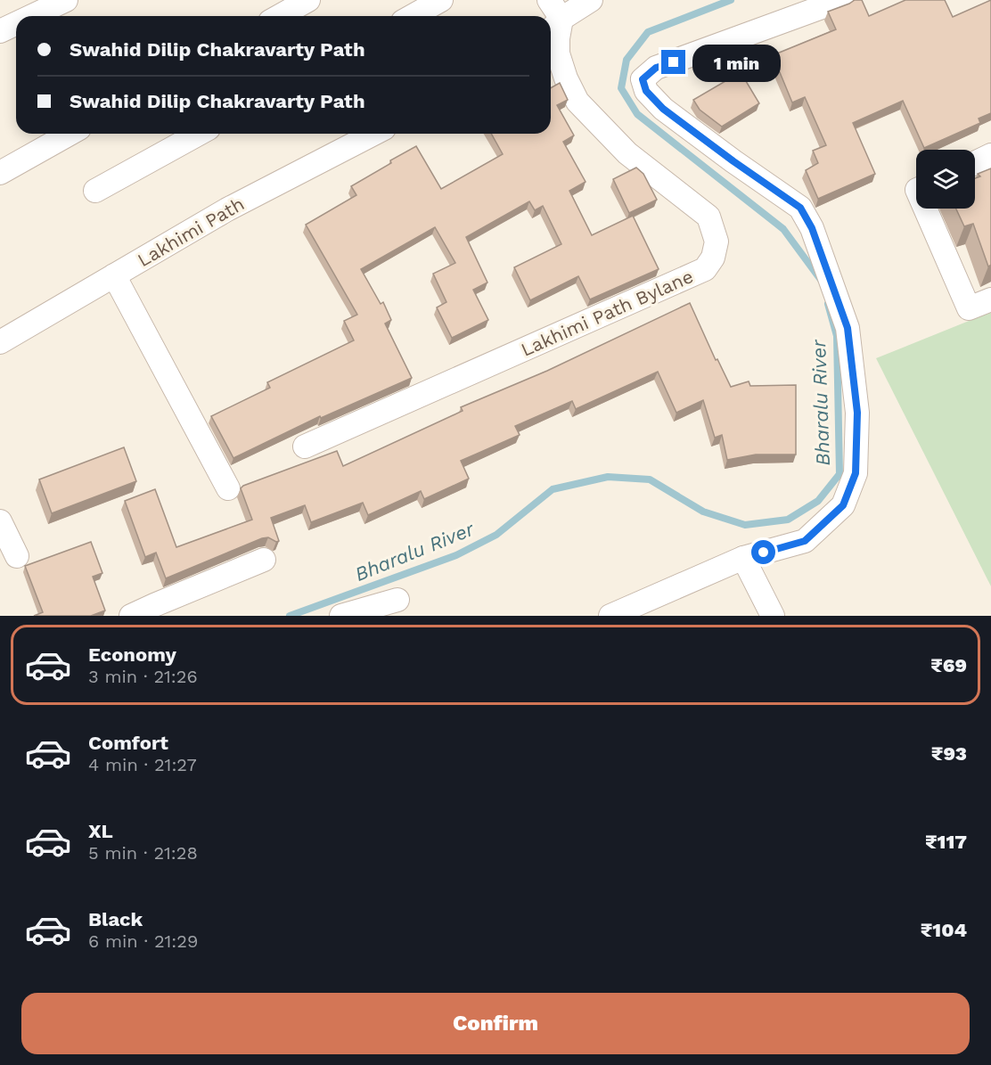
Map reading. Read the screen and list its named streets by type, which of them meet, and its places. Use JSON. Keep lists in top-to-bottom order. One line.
{"streets":{"street":["Lakhimi Path","Lakhimi Path Bylane"]},"water":["Bharalu River"],"page":{"banner":["Swahid Dilip Chakravarty Path","Swahid Dilip Chakravarty Path"],"bubble":"1 min","list":[{"name":"Economy","note":"3 min · 21:26","value":"₹69"},{"name":"Comfort","note":"4 min · 21:27","value":"₹93"},{"name":"XL","note":"5 min · 21:28","value":"₹117"},{"name":"Black","note":"6 min · 21:29","value":"₹104"}],"buttons":"Confirm"}}
